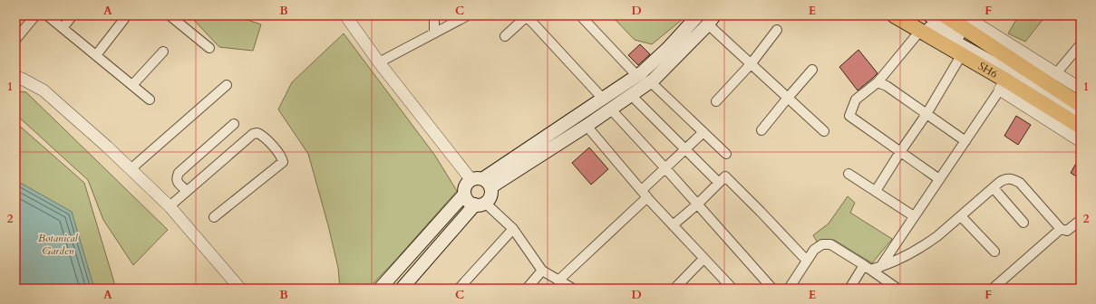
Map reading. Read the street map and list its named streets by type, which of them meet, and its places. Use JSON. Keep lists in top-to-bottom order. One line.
{"streets":{"main road":["SH6"]},"parks":["Botanical Garden"],"grid":{"columns":["A","B","C","D","E","F"],"rows":["1","2"]}}
